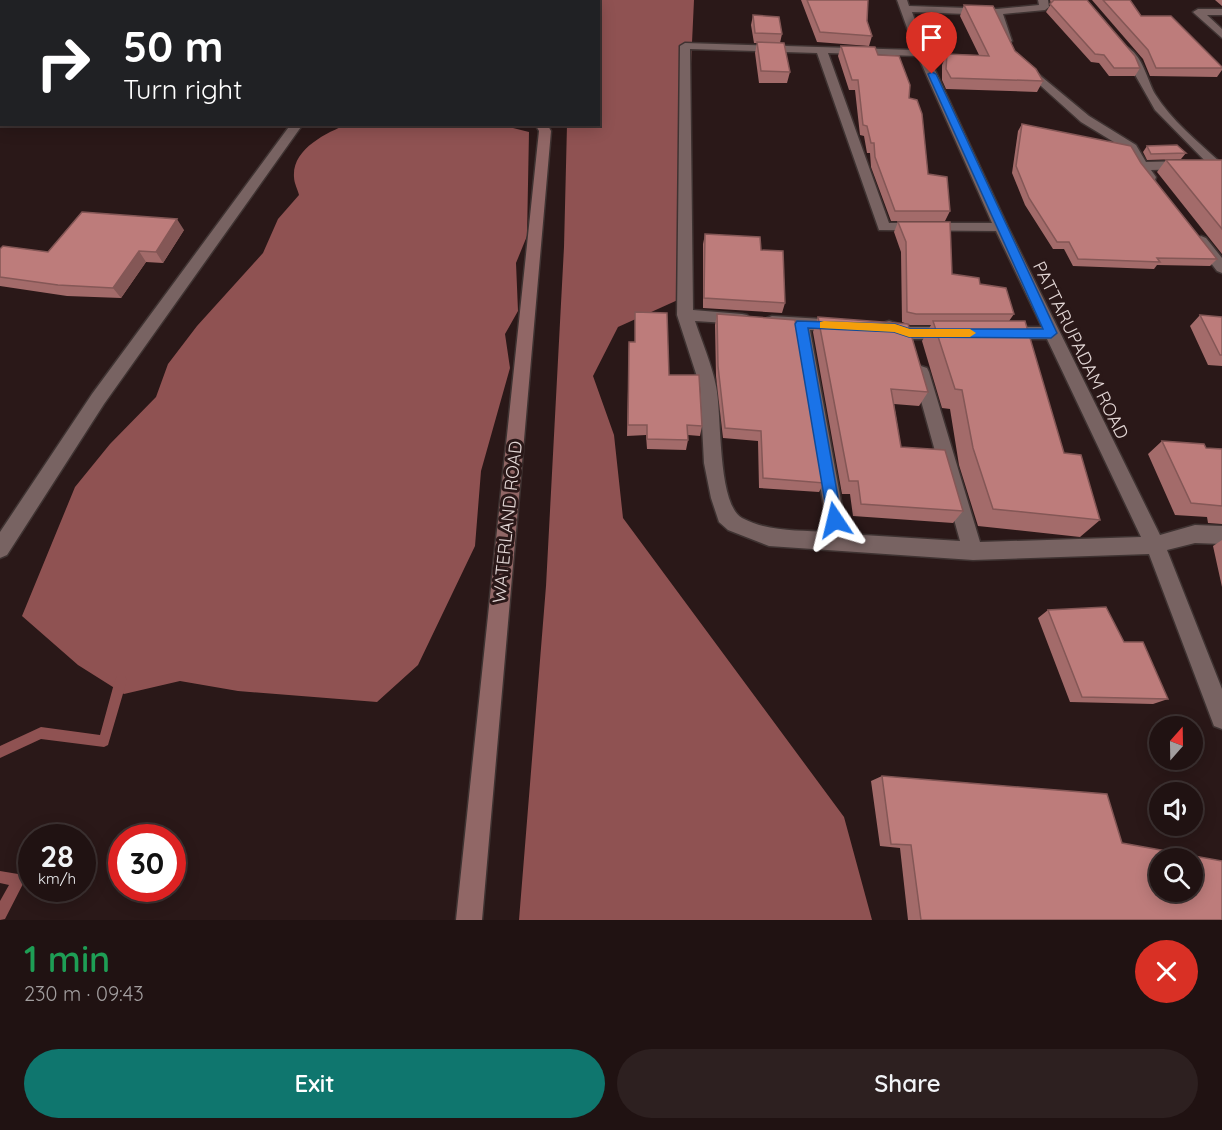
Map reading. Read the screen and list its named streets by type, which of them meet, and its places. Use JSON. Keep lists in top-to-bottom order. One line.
{"streets":{"main road":["WATERLAND ROAD"],"street":["PATTARUPADAM ROAD"]},"north":"top","page":{"turn":["50 m","Turn right"],"speed":"28 km/h","limit":"30","heading":["1 min","230 m · 09:43"],"buttons":["Exit","Share"]}}
